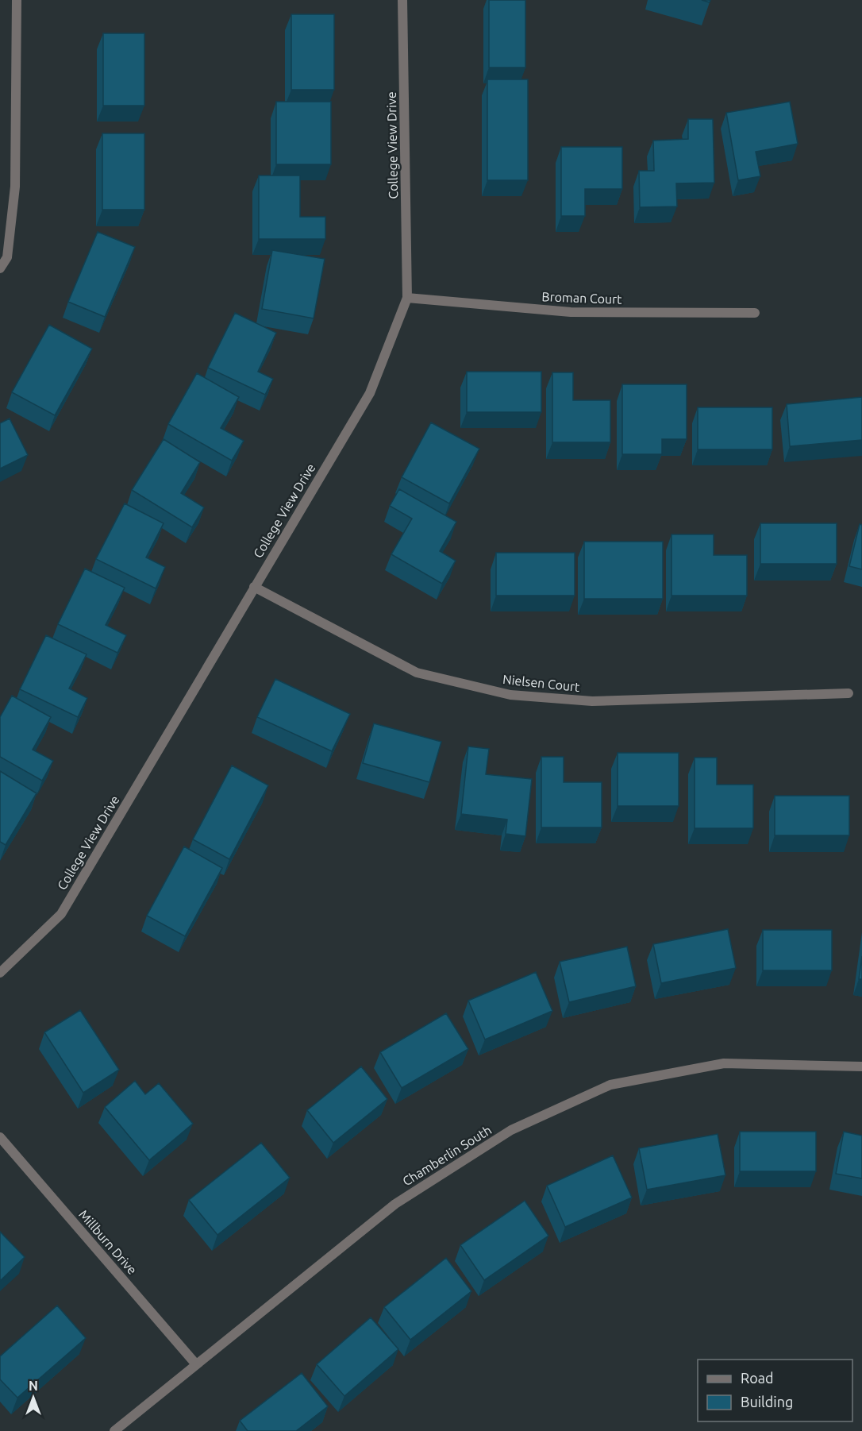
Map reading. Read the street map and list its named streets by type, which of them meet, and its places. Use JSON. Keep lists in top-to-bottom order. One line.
{"streets":{"street":["College View Drive","Broman Court","Nielsen Court","Chamberlin South","Millburn Drive"]},"crossings":[["College View Drive","Broman Court"],["College View Drive","Nielsen Court"],["Chamberlin South","Millburn Drive"]],"legend":["Road","Building"],"north":"top"}
